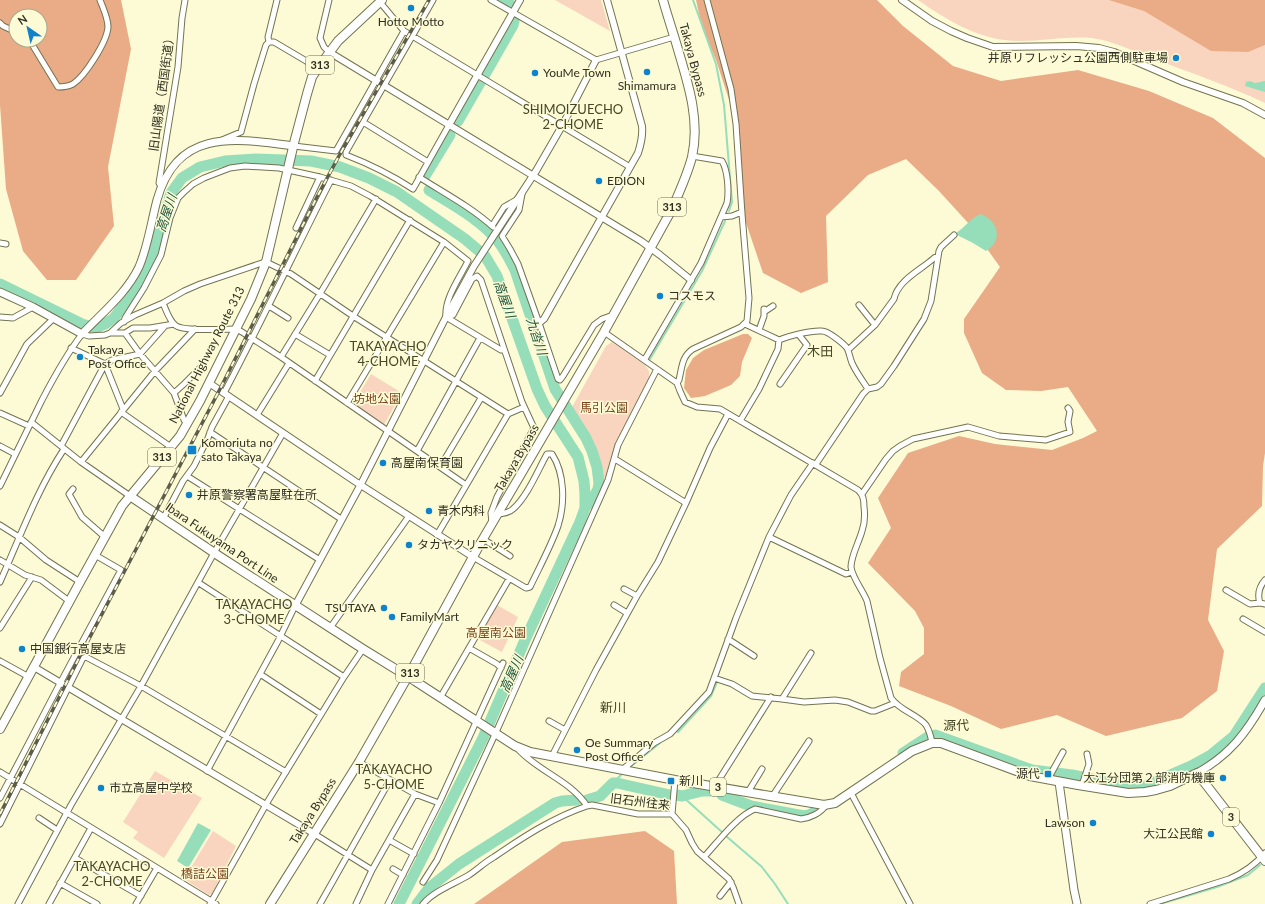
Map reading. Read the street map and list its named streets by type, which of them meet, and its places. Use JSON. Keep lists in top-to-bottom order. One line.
{"streets":{"main road":["Takaya Bypass","313","National Highway Route 313","Ibara Fukuyama Port Line","3"],"street":["旧山陽道（西国街道）","旧石州往来"]},"crossings":[["Takaya Bypass","Ibara Fukuyama Port Line"],["National Highway Route 313","Ibara Fukuyama Port Line"]],"districts":["SHIMOIZUECHO 2-CHOME","TAKAYACHO 4-CHOME","木田","TAKAYACHO 3-CHOME","新川","源代","TAKAYACHO 5-CHOME","TAKAYACHO 2-CHOME"],"water":["高屋川","九沓川"],"parks":["坊地公園","馬引公園","高屋南公園","橋詰公園"],"places":{"other":["Hotto Motto","井原リフレッシュ公園西側駐車場","Shimamura","YouMe Town","EDION","コスモス","Takaya Post Office","高屋南保育園","井原警察署高屋駐在所","青木内科","タカヤクリニック","TSUTAYA","FamilyMart","中国銀行高屋支店","Oe Summary Post Office","大江分団第２部消防機庫","市立高屋中学校","Lawson","大江公民館"],"transit":["Komoriuta no sato Takaya","源代","新川"]},"north":"top left"}
